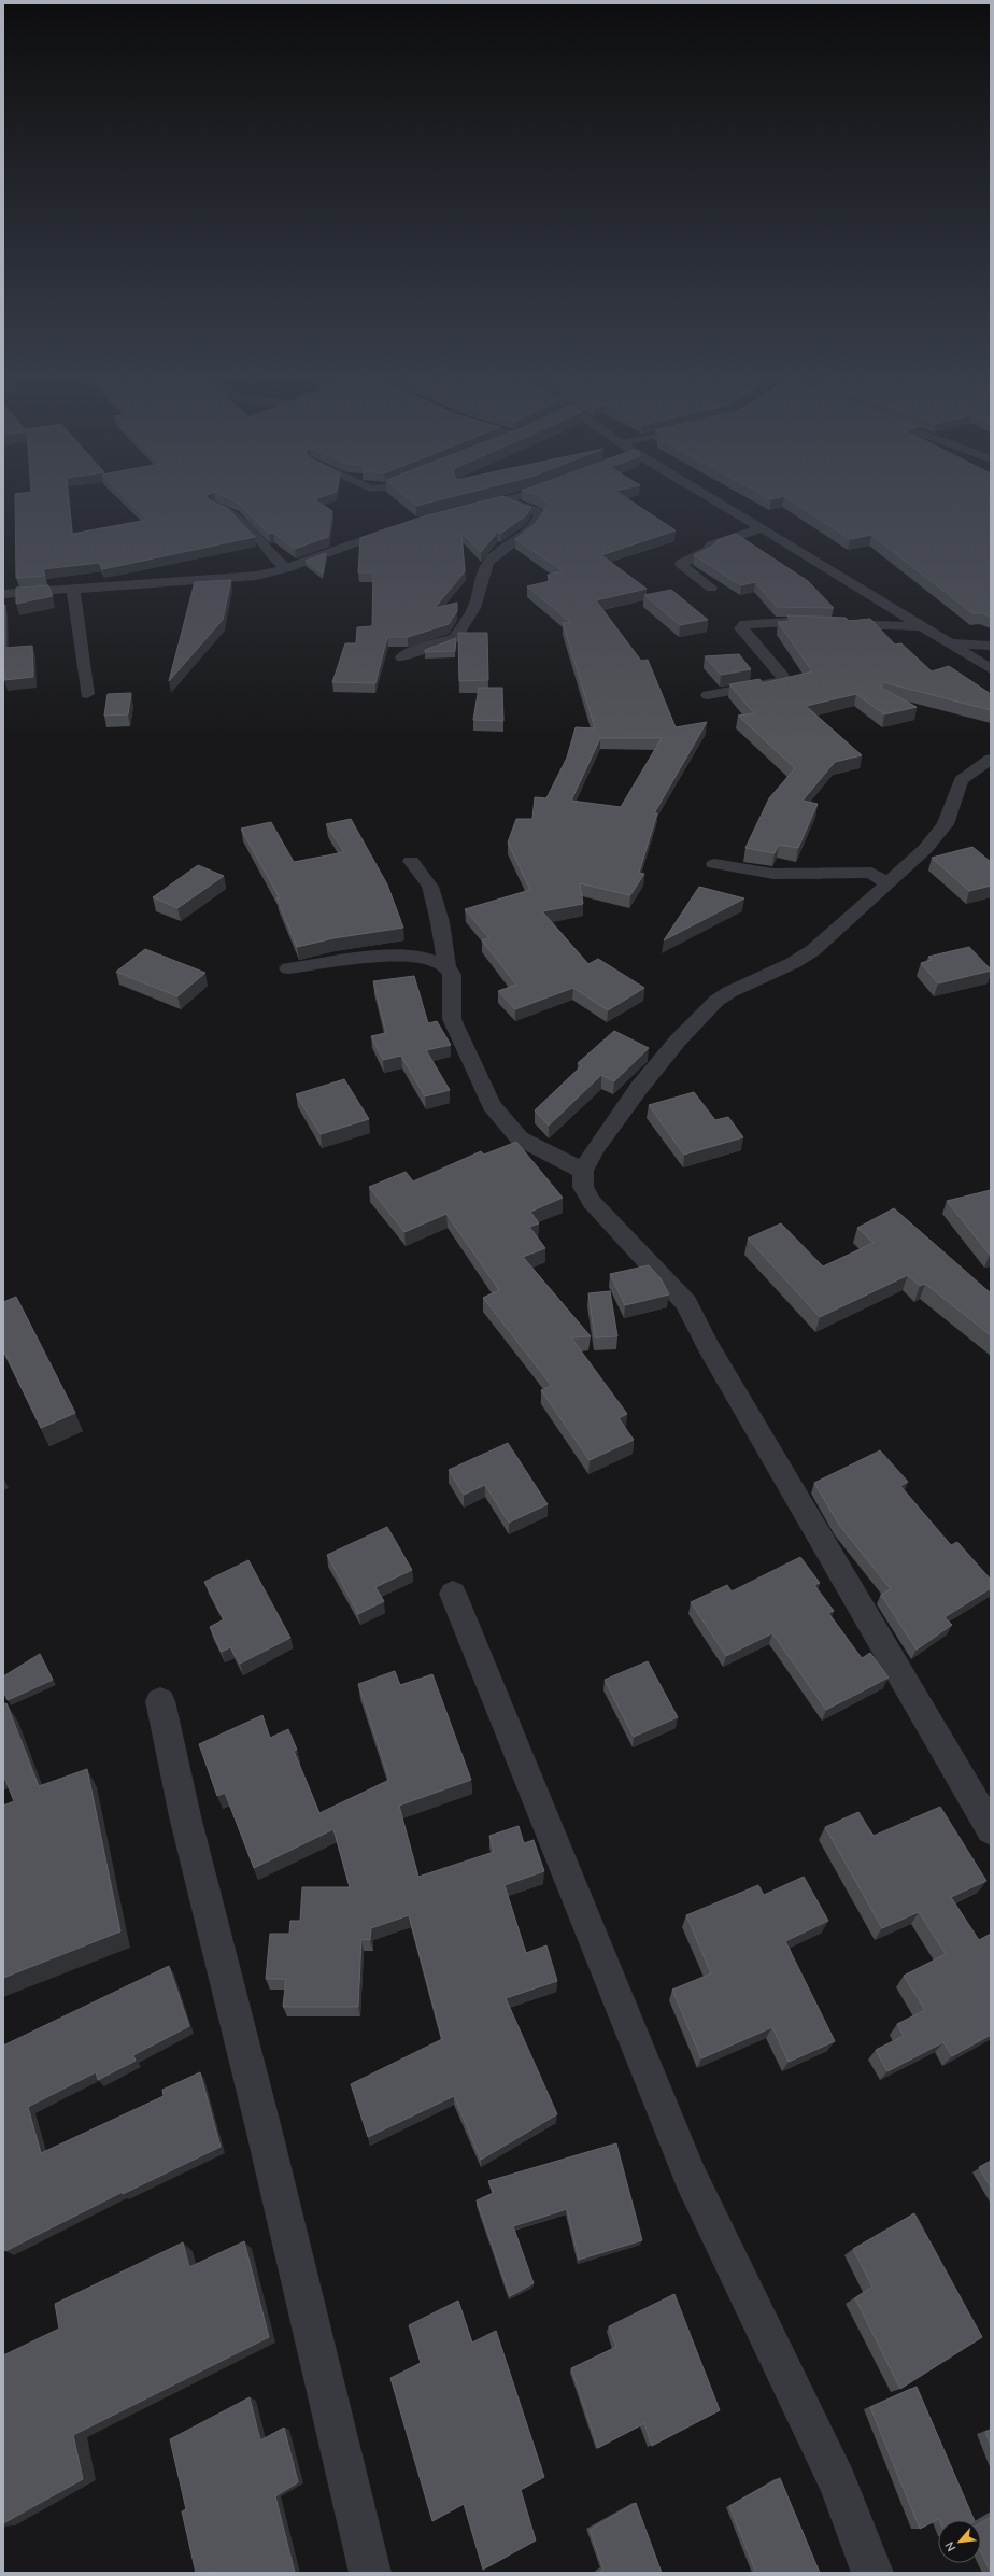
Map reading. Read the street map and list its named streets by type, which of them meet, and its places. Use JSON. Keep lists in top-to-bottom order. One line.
{"north":"bottom left"}
